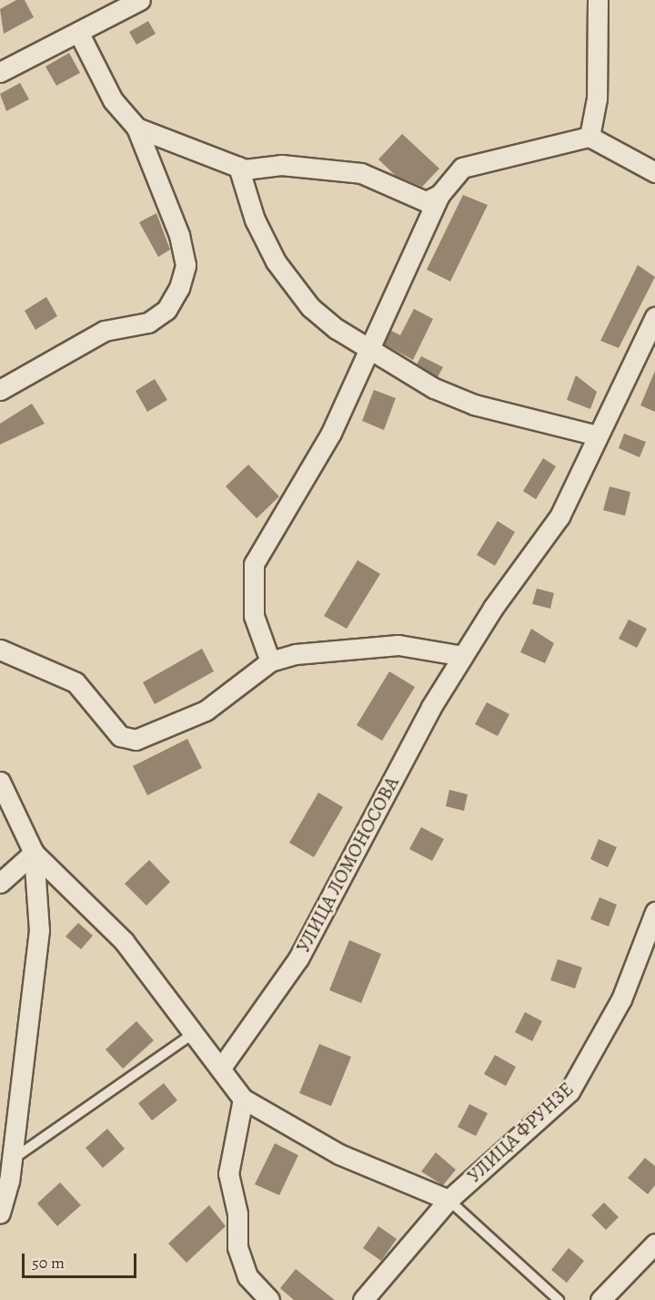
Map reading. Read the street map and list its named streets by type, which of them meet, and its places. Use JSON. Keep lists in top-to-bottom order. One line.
{"streets":{"street":["УЛИЦА ЛОМОНОСОВА","УЛИЦА ФРУНЗЕ"]},"scale_bar":"50 m"}
